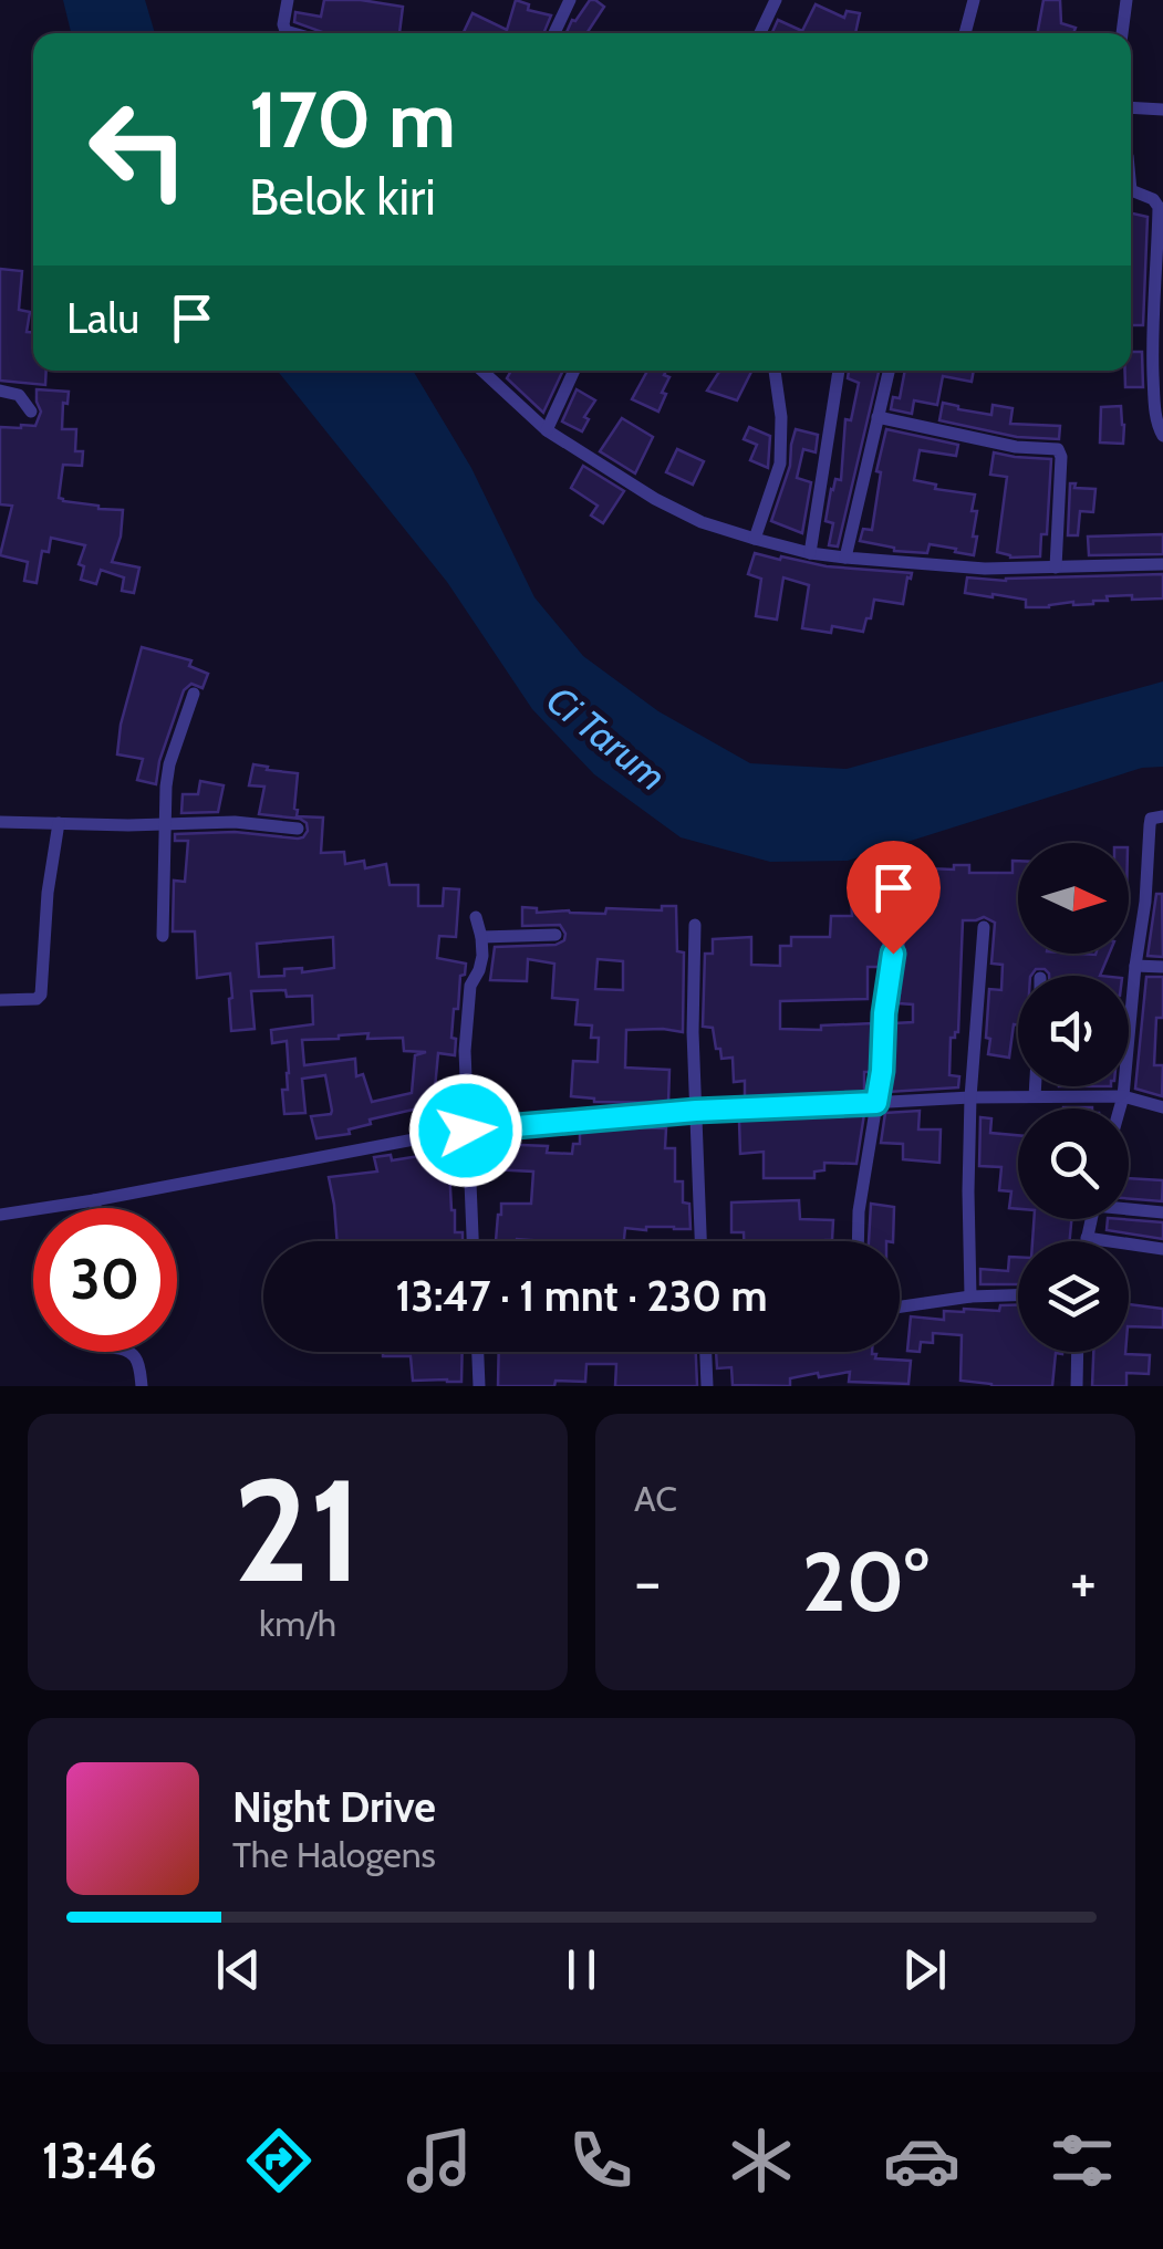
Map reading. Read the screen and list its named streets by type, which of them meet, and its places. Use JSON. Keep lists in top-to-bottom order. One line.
{"water":["Ci Tarum"],"north":"right","page":{"turn":["170 m","Belok kiri"],"then":"Lalu","limit":"30","trip":"13:47 · 1 mnt · 230 m","tile":[["21","km/h"],"AC"],"heat":["−","20°","+"],"song":["Night Drive","The Halogens"],"tabs":"13:46"}}
